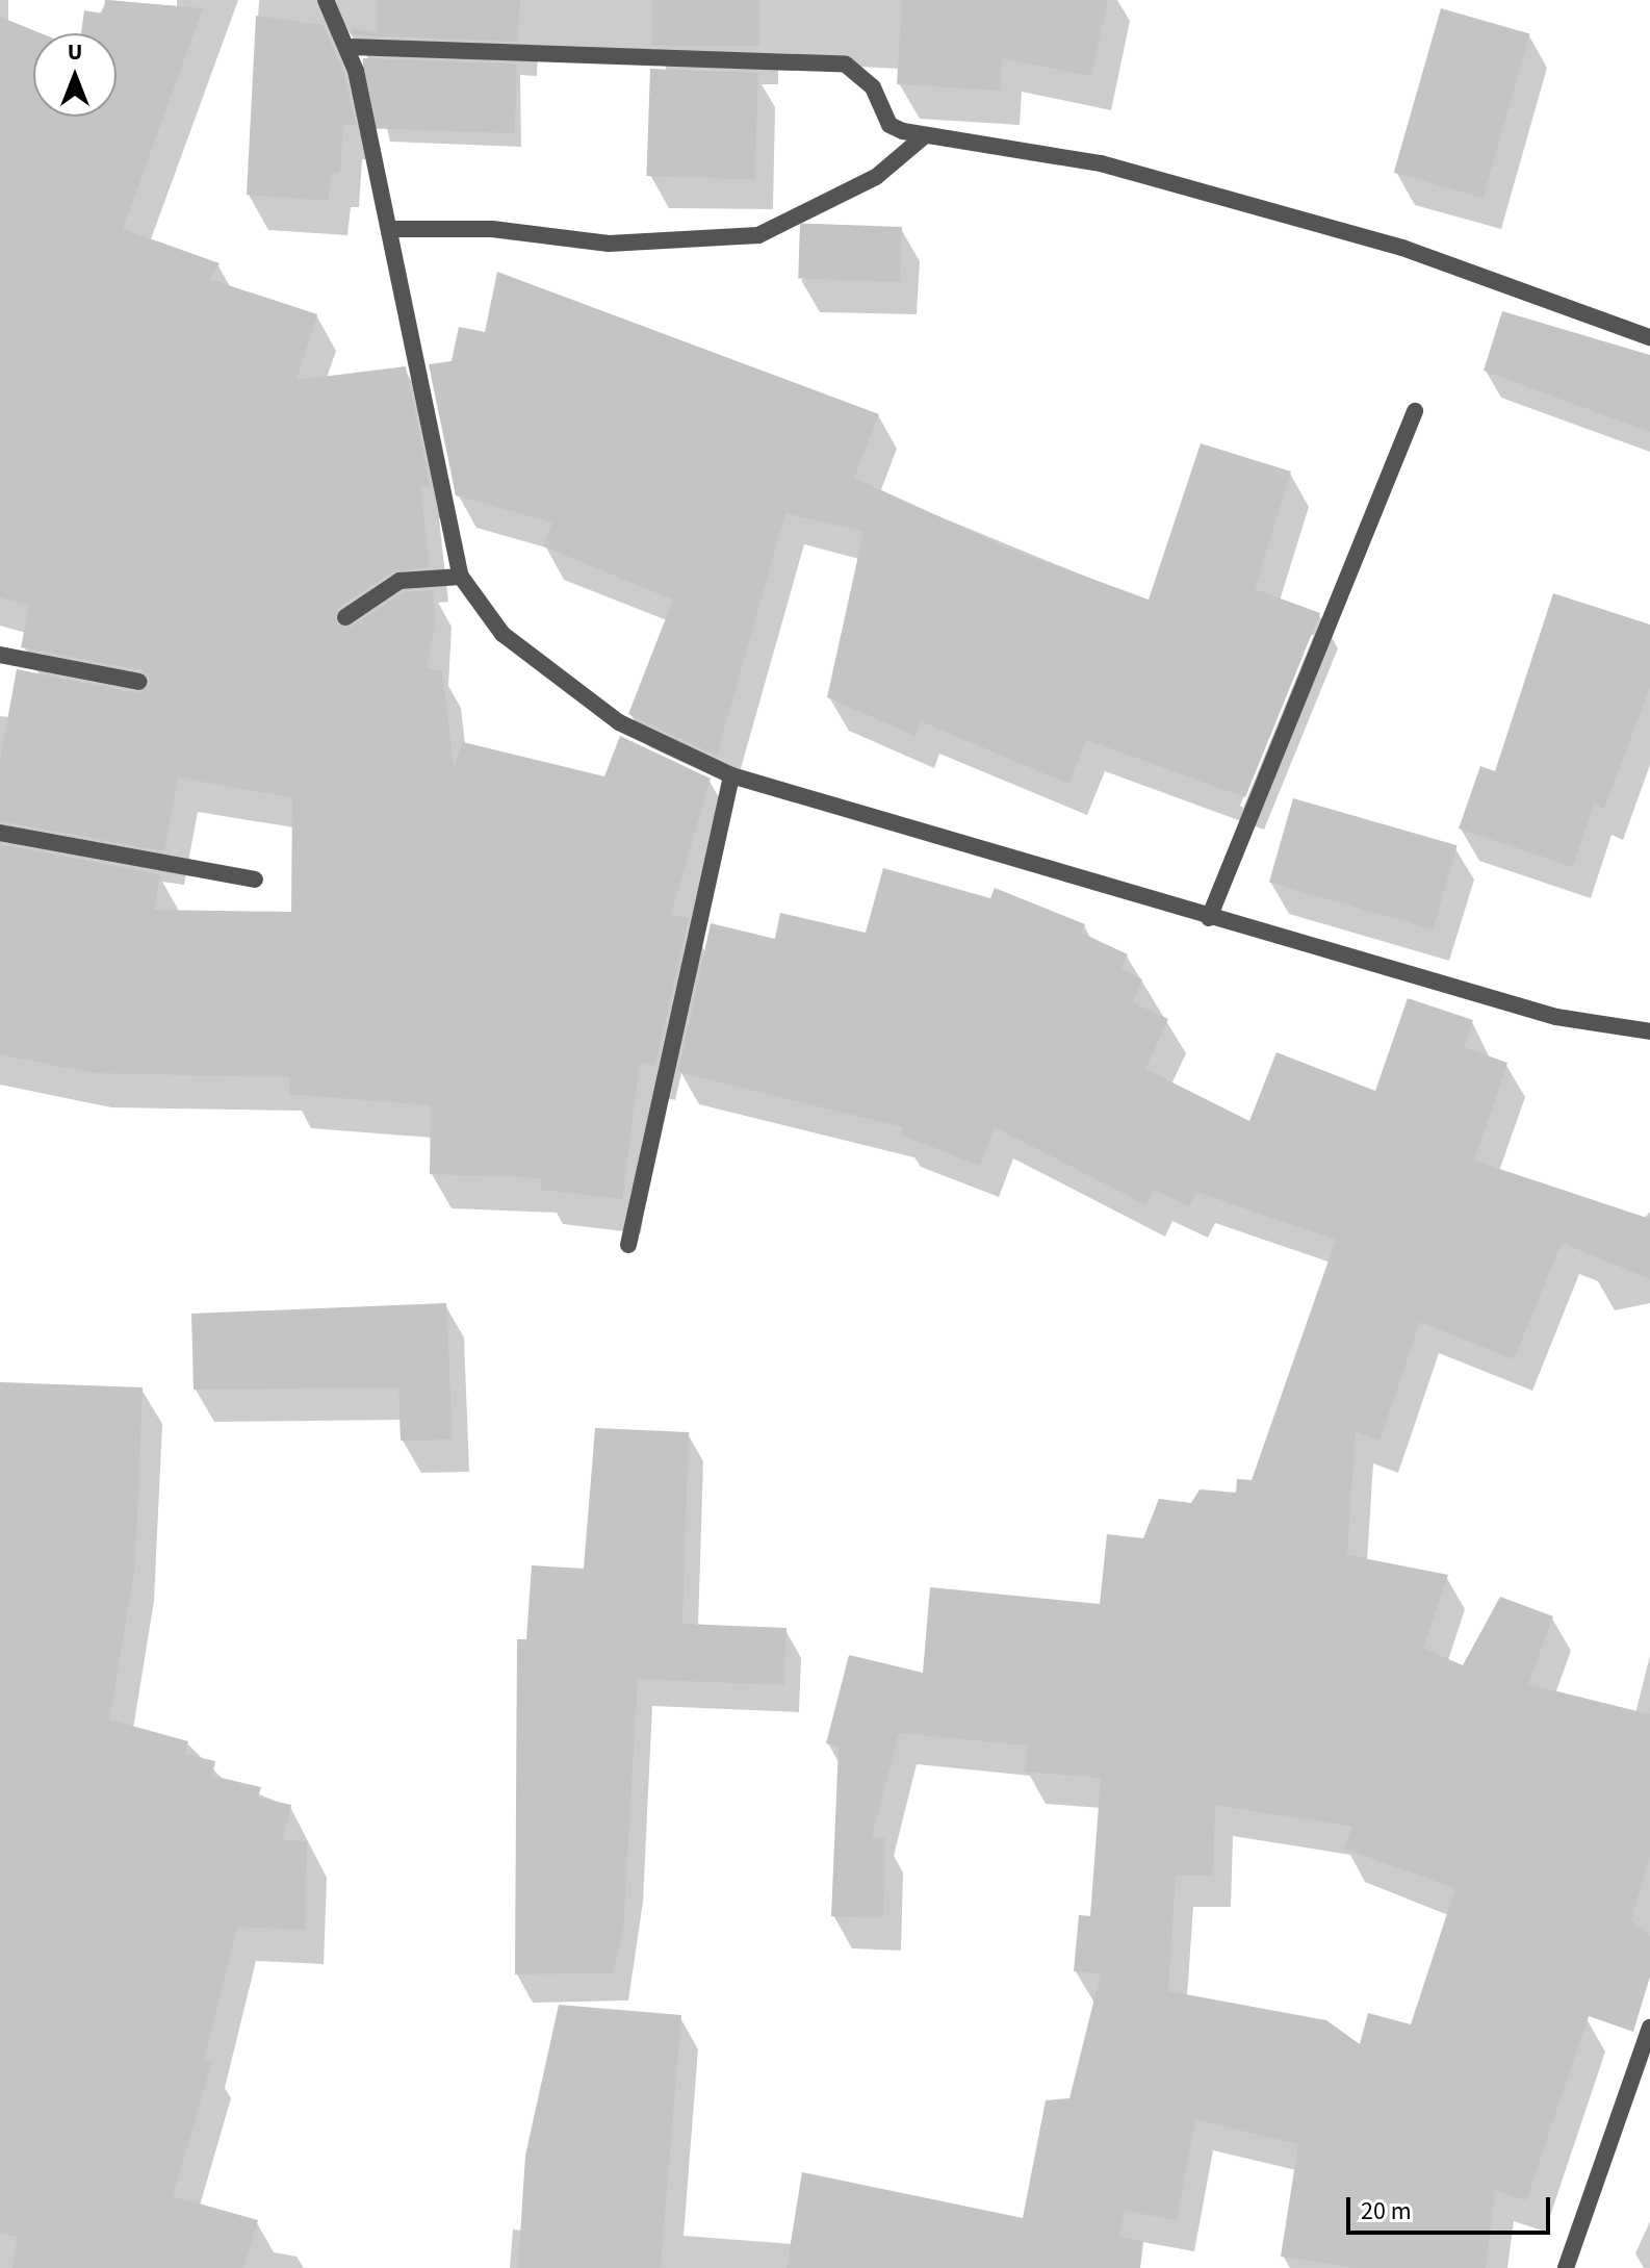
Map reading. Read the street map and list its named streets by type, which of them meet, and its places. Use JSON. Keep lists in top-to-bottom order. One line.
{"scale_bar":"20 m","north":"top"}
